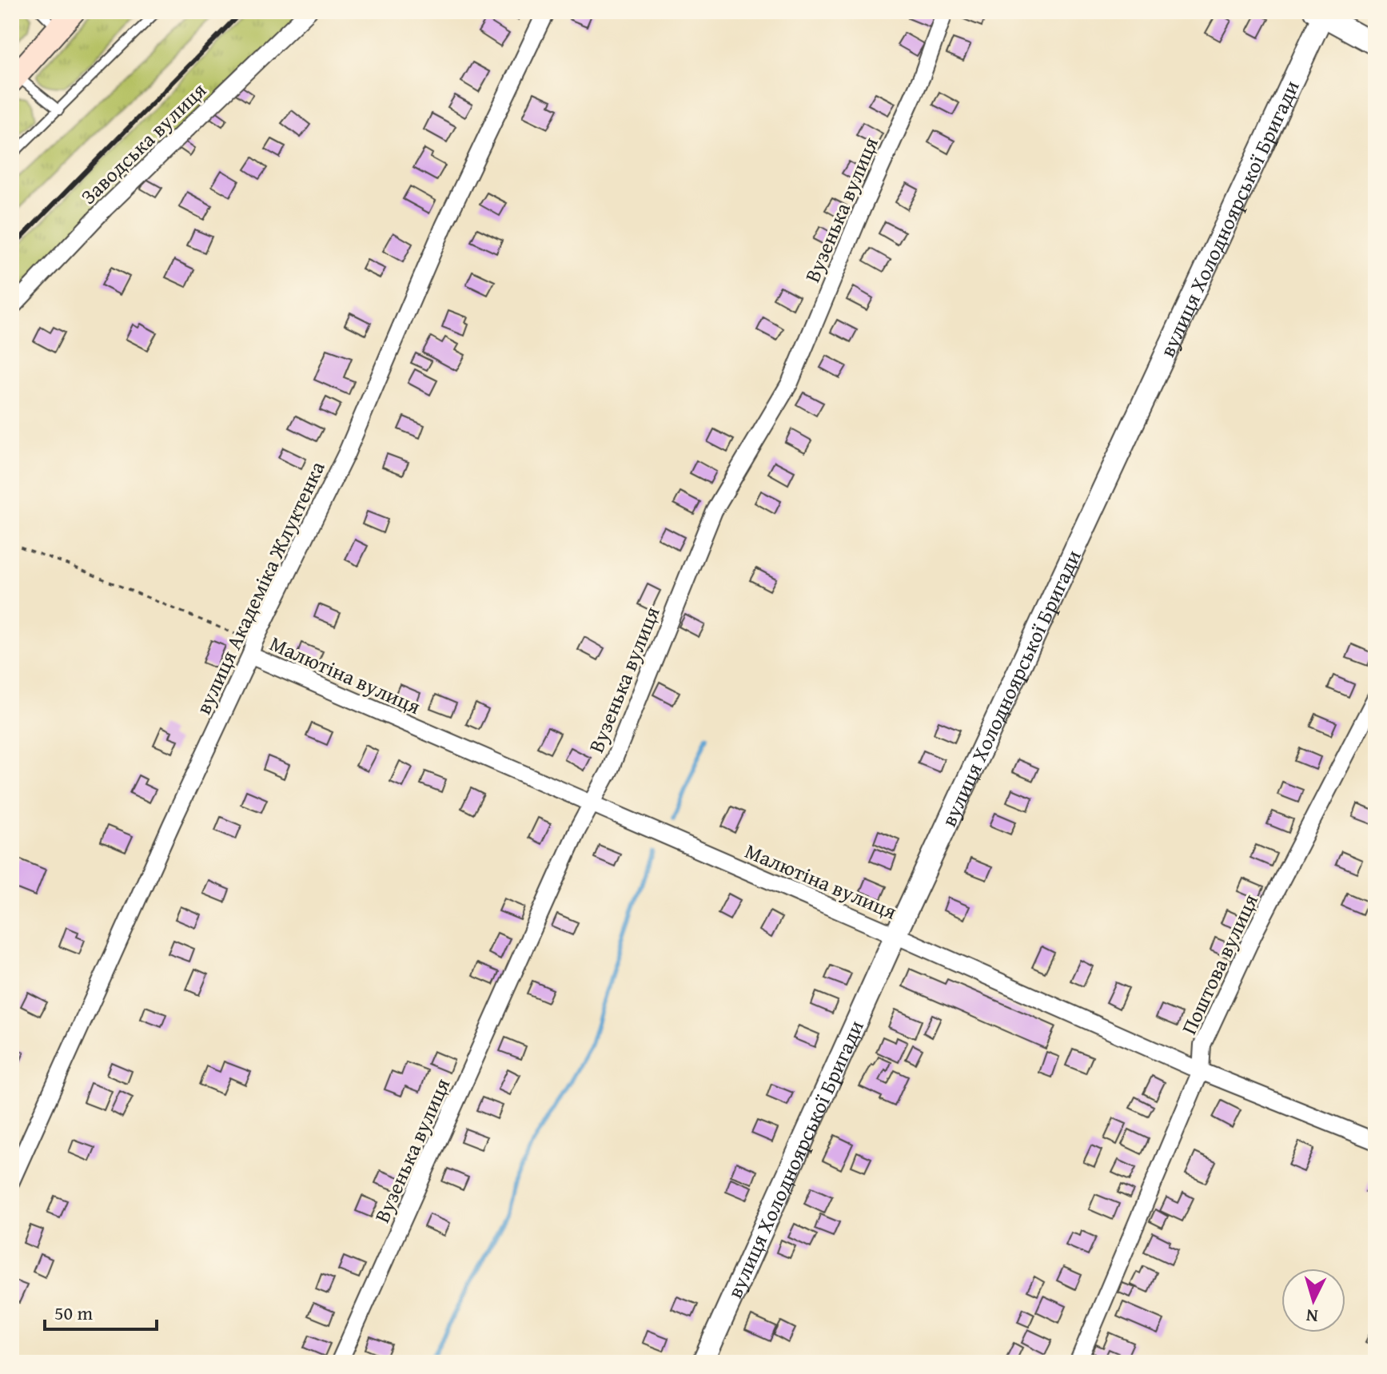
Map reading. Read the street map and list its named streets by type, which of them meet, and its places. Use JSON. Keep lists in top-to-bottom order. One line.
{"streets":{"street":["Заводська вулиця","Вузенька вулиця","вулиця Холодноярської Бригади","вулиця Академіка Жлуктенка","Малютіна вулиця","Поштова вулиця"]},"crossings":[["Вузенька вулиця","Малютіна вулиця"],["вулиця Холодноярської Бригади","Малютіна вулиця"],["вулиця Академіка Жлуктенка","Малютіна вулиця"],["Малютіна вулиця","Поштова вулиця"]],"scale_bar":"50 m","north":"bottom"}
